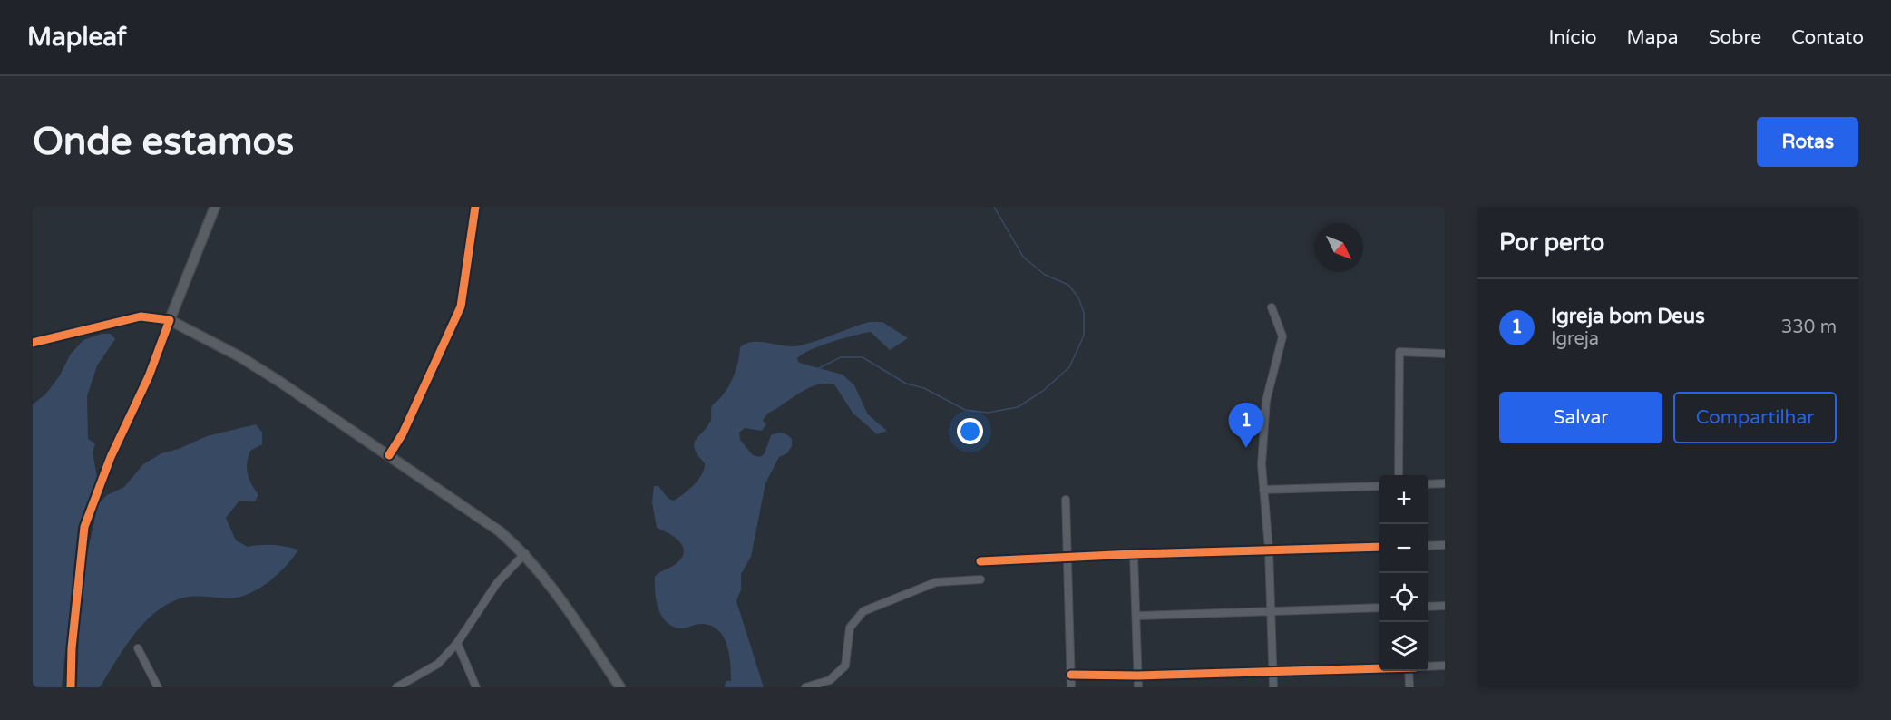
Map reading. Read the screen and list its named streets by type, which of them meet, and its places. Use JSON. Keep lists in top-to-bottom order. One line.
{"north":"bottom right","page":{"header":"Mapleaf","nav":["Início","Mapa","Sobre","Contato"],"buttons":["Rotas",["Salvar","Compartilhar"]],"title":"Onde estamos","heading":"Por perto","list":[{"mark":"1","name":"Igreja bom Deus","note":"Igreja","value":"330 m"}],"pins":"1","map_buttons":["+","−"]}}
